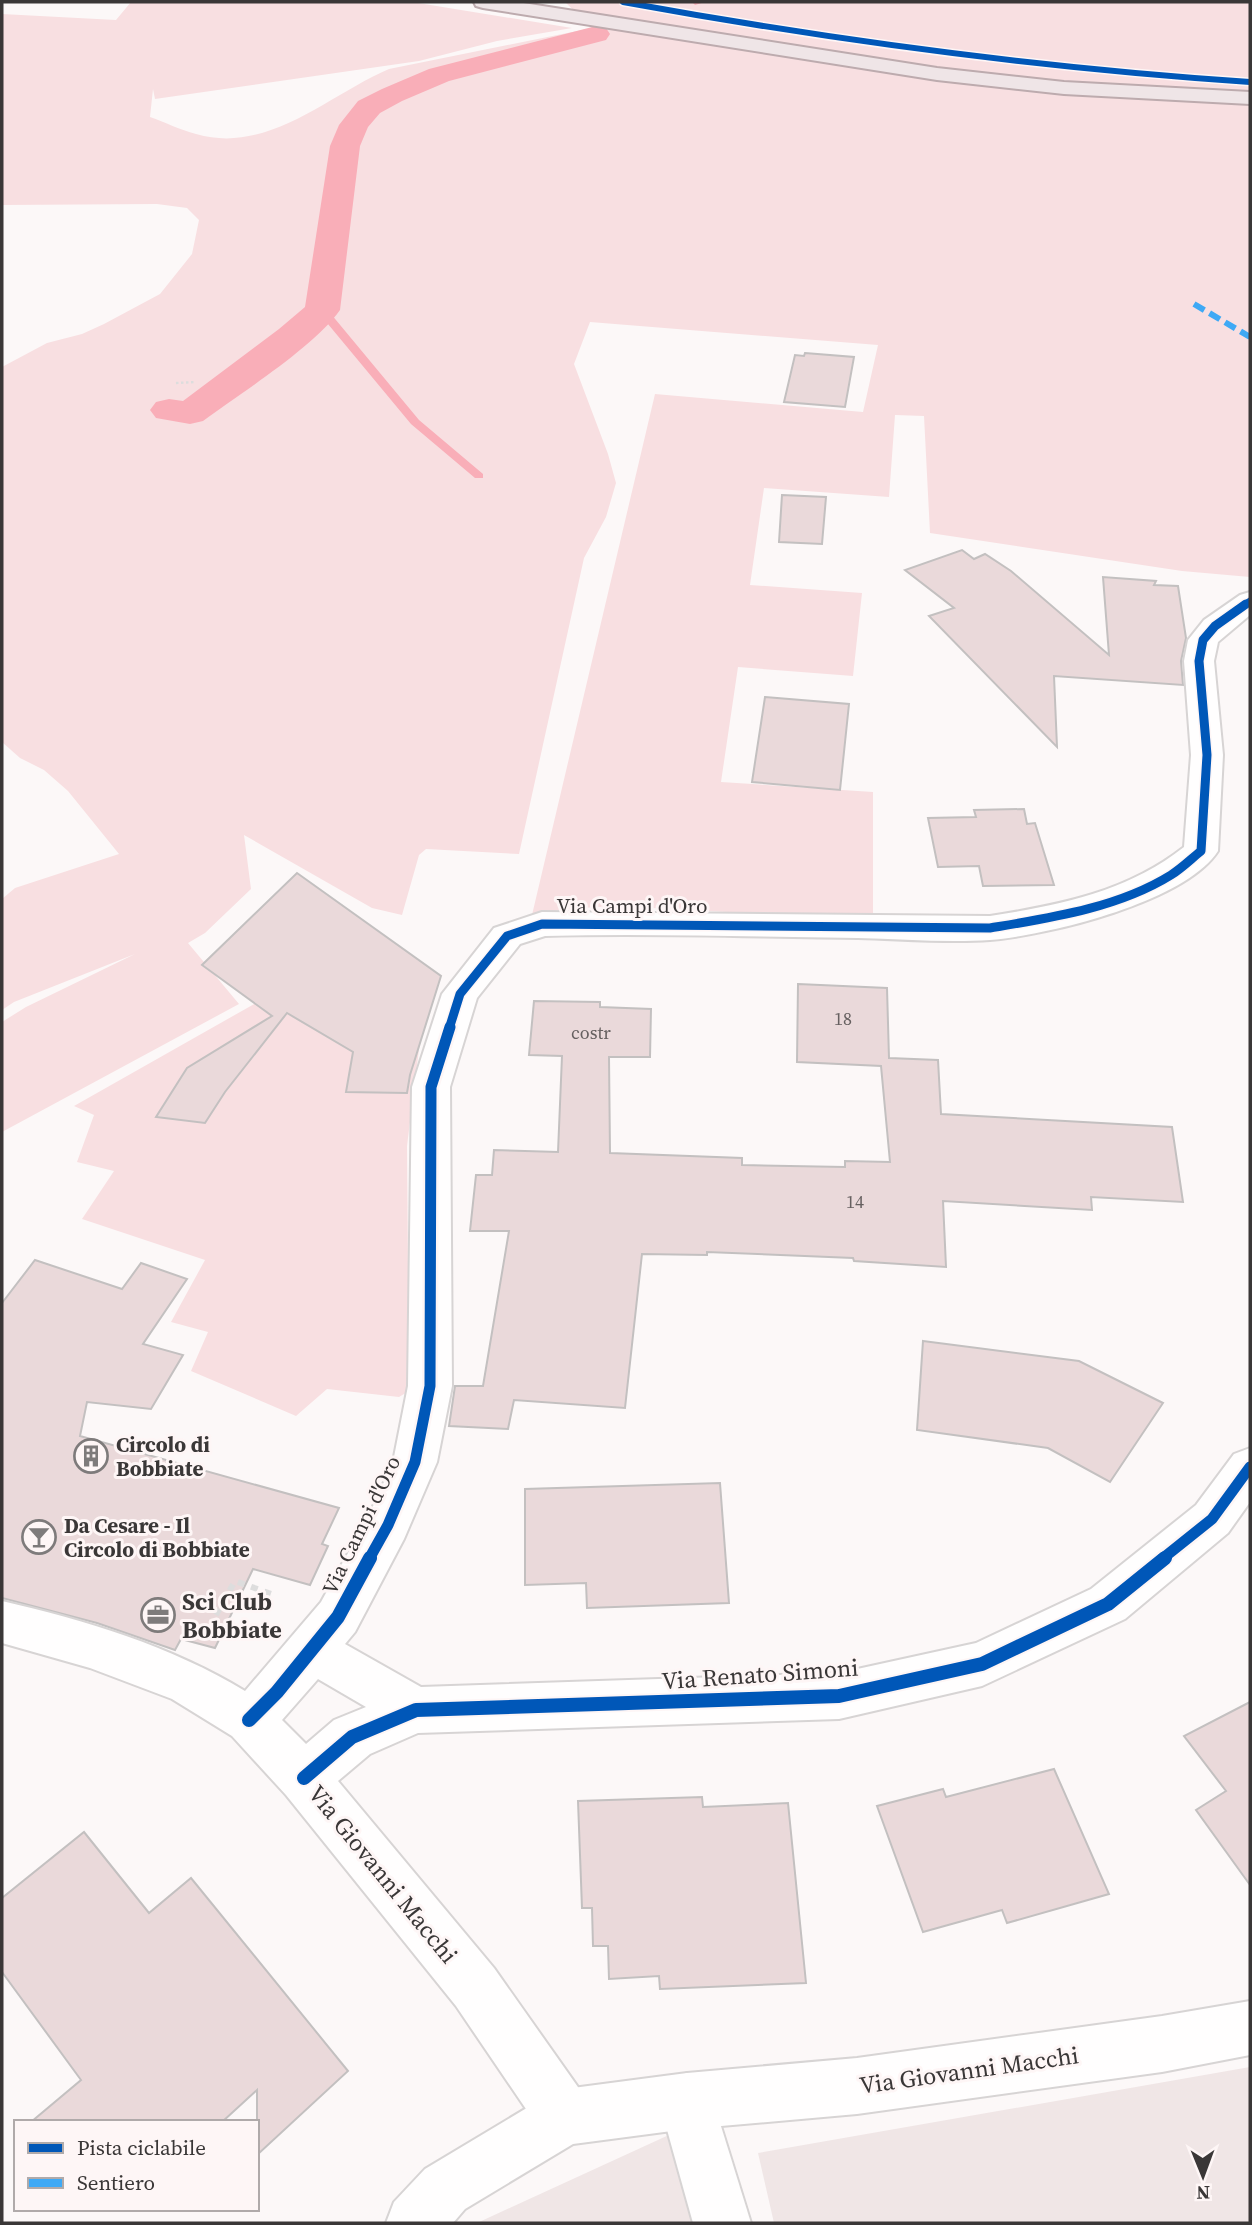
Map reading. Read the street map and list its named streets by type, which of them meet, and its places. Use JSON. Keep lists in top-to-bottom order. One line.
{"streets":{"street":["Via Campi d'Oro","Via Renato Simoni","Via Giovanni Macchi"]},"crossings":[["Via Campi d'Oro","Via Giovanni Macchi"],["Via Renato Simoni","Via Giovanni Macchi"]],"places":{"building":["Circolo di Bobbiate"],"bar":["Da Cesare - Il Circolo di Bobbiate"],"office":["Sci Club Bobbiate"]},"house_numbers":["18","costr","14"],"legend":["Pista ciclabile","Sentiero"],"north":"bottom"}
